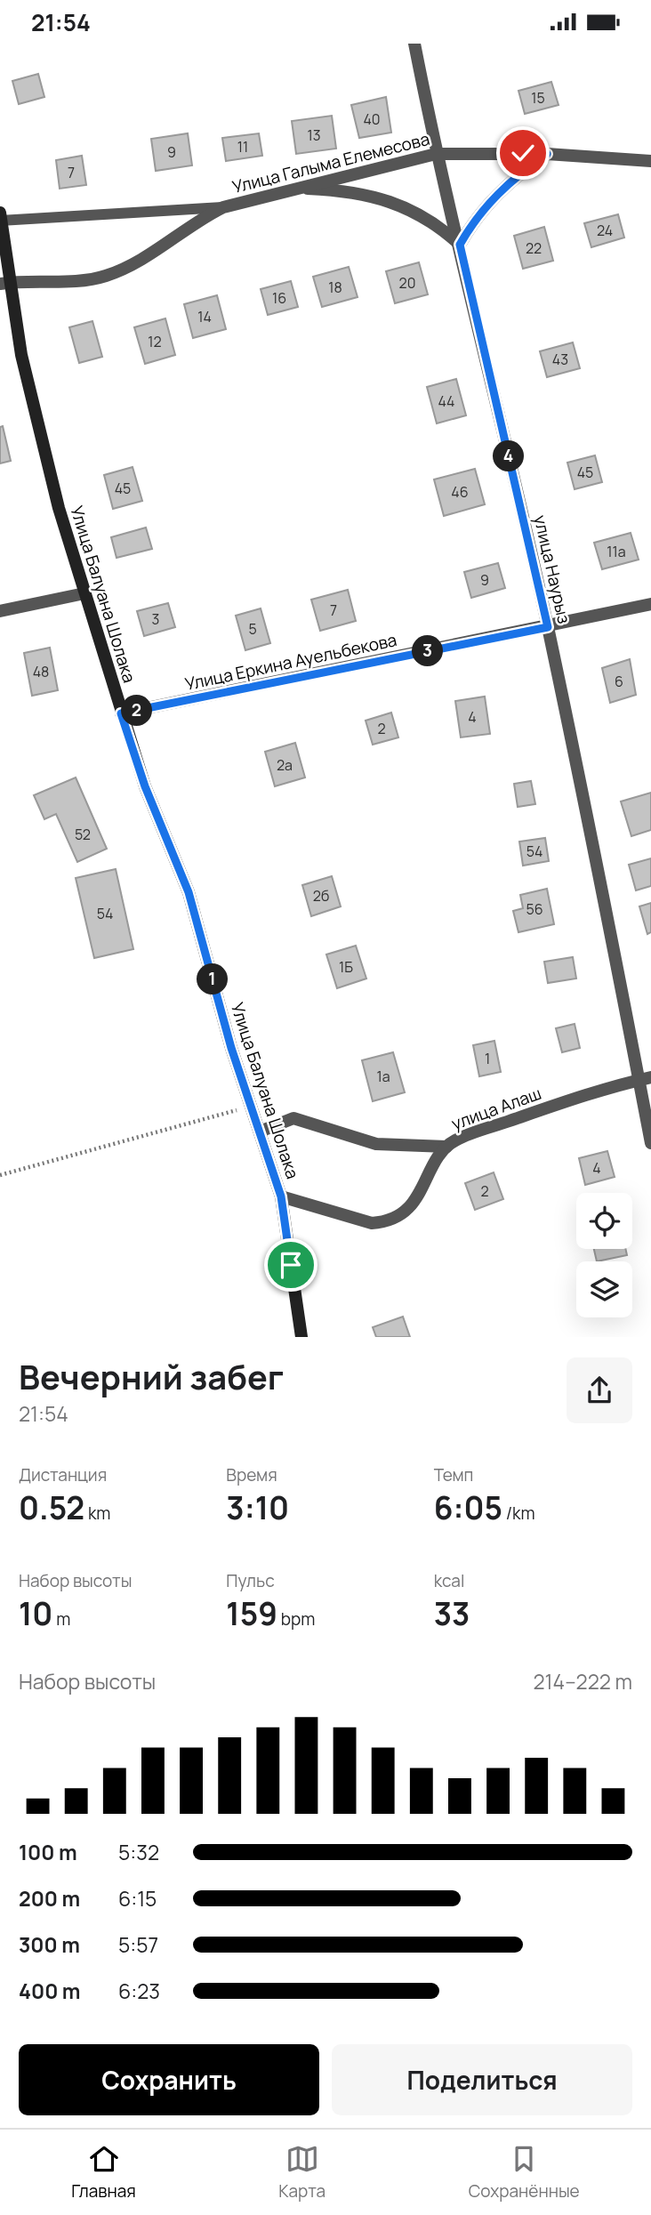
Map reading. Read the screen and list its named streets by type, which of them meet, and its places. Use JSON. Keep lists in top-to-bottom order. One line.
{"streets":{"street":["Улица Галыма Елемесова","улица Наурыз","Улица Балуана Шолака","Улица Еркина Ауельбекова","улица Алаш"]},"crossings":[["Улица Галыма Елемесова","улица Наурыз"],["Улица Галыма Елемесова","Улица Балуана Шолака"],["улица Наурыз","Улица Еркина Ауельбекова"],["улица Наурыз","улица Алаш"],["Улица Балуана Шолака","Улица Еркина Ауельбекова"],["Улица Балуана Шолака","улица Алаш"]],"house_numbers":["15","40","13","11","9","7","24","22","20","18","16","14","12","43","44","45","45","46","11а","9","7","3","5","48","6","4","2","2а","52","54","2б","56","54","1Б","1","1а","4","2"],"page":{"status":"21:54","pins":["4","3","2","1"],"heading":["Вечерний забег","21:54"],"stats":[["Дистанция","0.52 km"],["Время","3:10"],["Темп","6:05 /km"],["Набор высоты","10 m"],["Пульс","159 bpm"],["kcal","33"]],"chart":["Набор высоты","214–222 m"],"list":[{"name":"100 m","note":"5:32"},{"name":"200 m","note":"6:15"},{"name":"300 m","note":"5:57"},{"name":"400 m","note":"6:23"}],"buttons":["Сохранить","Поделиться"],"tabs":["Главная","Карта","Сохранённые"]}}
